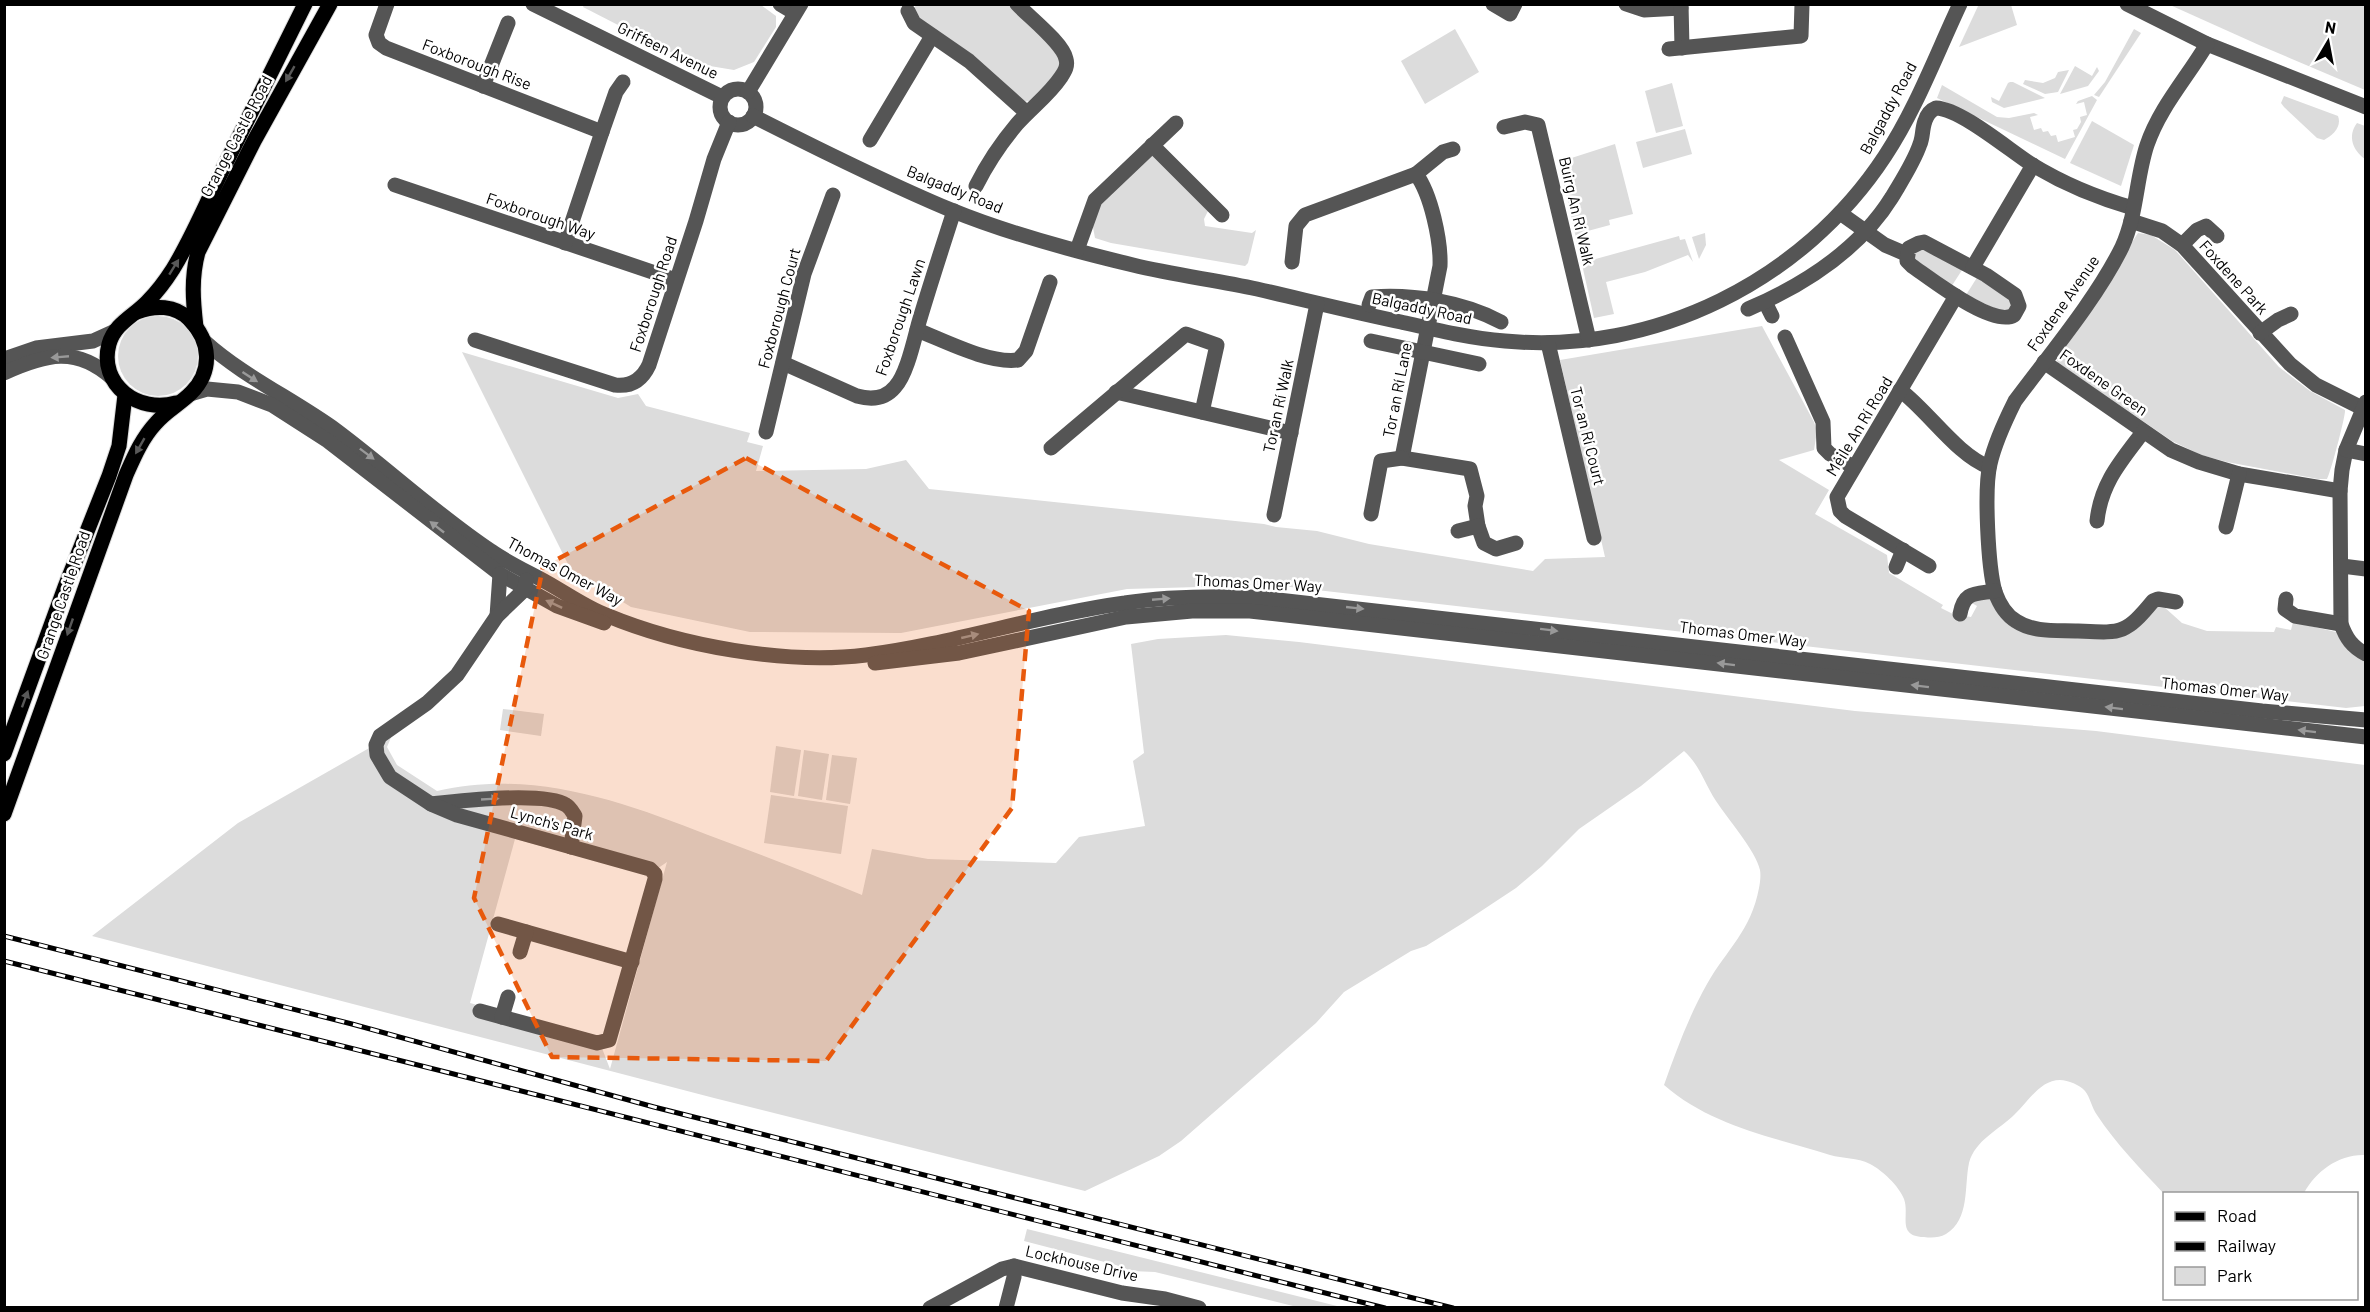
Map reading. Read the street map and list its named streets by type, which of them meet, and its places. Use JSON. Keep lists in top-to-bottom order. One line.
{"streets":{"main road":["Grange Castle Road"],"street":["Griffeen Avenue","Foxborough Rise","Balgaddy Road","Buirg An Rí Walk","Foxborough Way","Foxdene Park","Foxborough Road","Foxdene Avenue","Foxborough Court","Foxborough Lawn","Foxdene Green","Tor an Rí Lane","Tor an Rí Walk","Méile An Rí Road","Tor an Rí Court","Thomas Omer Way","Lynch's Park","Lockhouse Drive"]},"crossings":[["Griffeen Avenue","Balgaddy Road"],["Griffeen Avenue","Foxborough Road"],["Balgaddy Road","Buirg An Rí Walk"],["Balgaddy Road","Foxborough Road"],["Balgaddy Road","Foxborough Lawn"],["Balgaddy Road","Tor an Rí Lane"],["Balgaddy Road","Tor an Rí Walk"],["Balgaddy Road","Tor an Rí Court"],["Grange Castle Road","Thomas Omer Way"],["Foxborough Way","Foxborough Road"],["Foxdene Park","Foxdene Avenue"],["Foxdene Avenue","Foxdene Green"],["Foxborough Court","Foxborough Lawn"]],"legend":["Road","Railway","Park"],"north":"top"}
